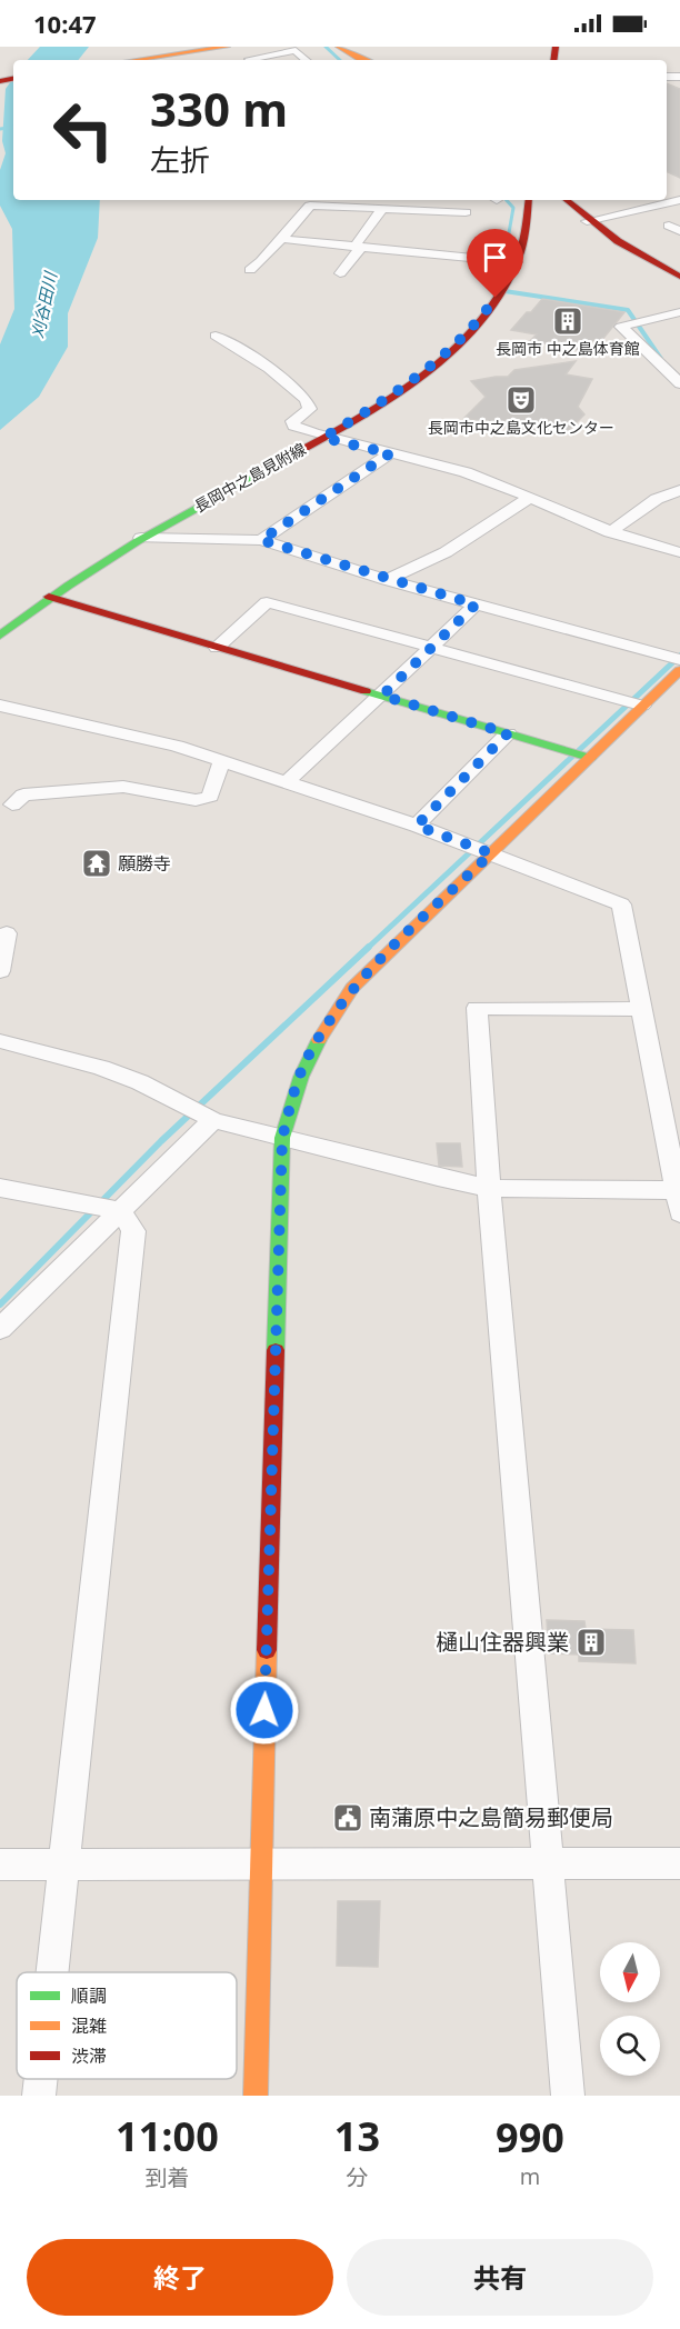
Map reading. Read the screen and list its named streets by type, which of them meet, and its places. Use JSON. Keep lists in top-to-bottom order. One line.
{"streets":{"main road":["長岡中之島見附線"]},"water":["刈谷田川"],"places":{"building":["長岡市 中之島体育館","樋山住器興業"],"theatre":["長岡市中之島文化センター"],"temple":["願勝寺"],"public building":["南蒲原中之島簡易郵便局"]},"legend":["順調","混雑","渋滞"],"north":"bottom","page":{"status":"10:47","turn":["330 m","左折"],"eta":["11:00","到着","13","分","990","m"],"buttons":["終了","共有"]}}
